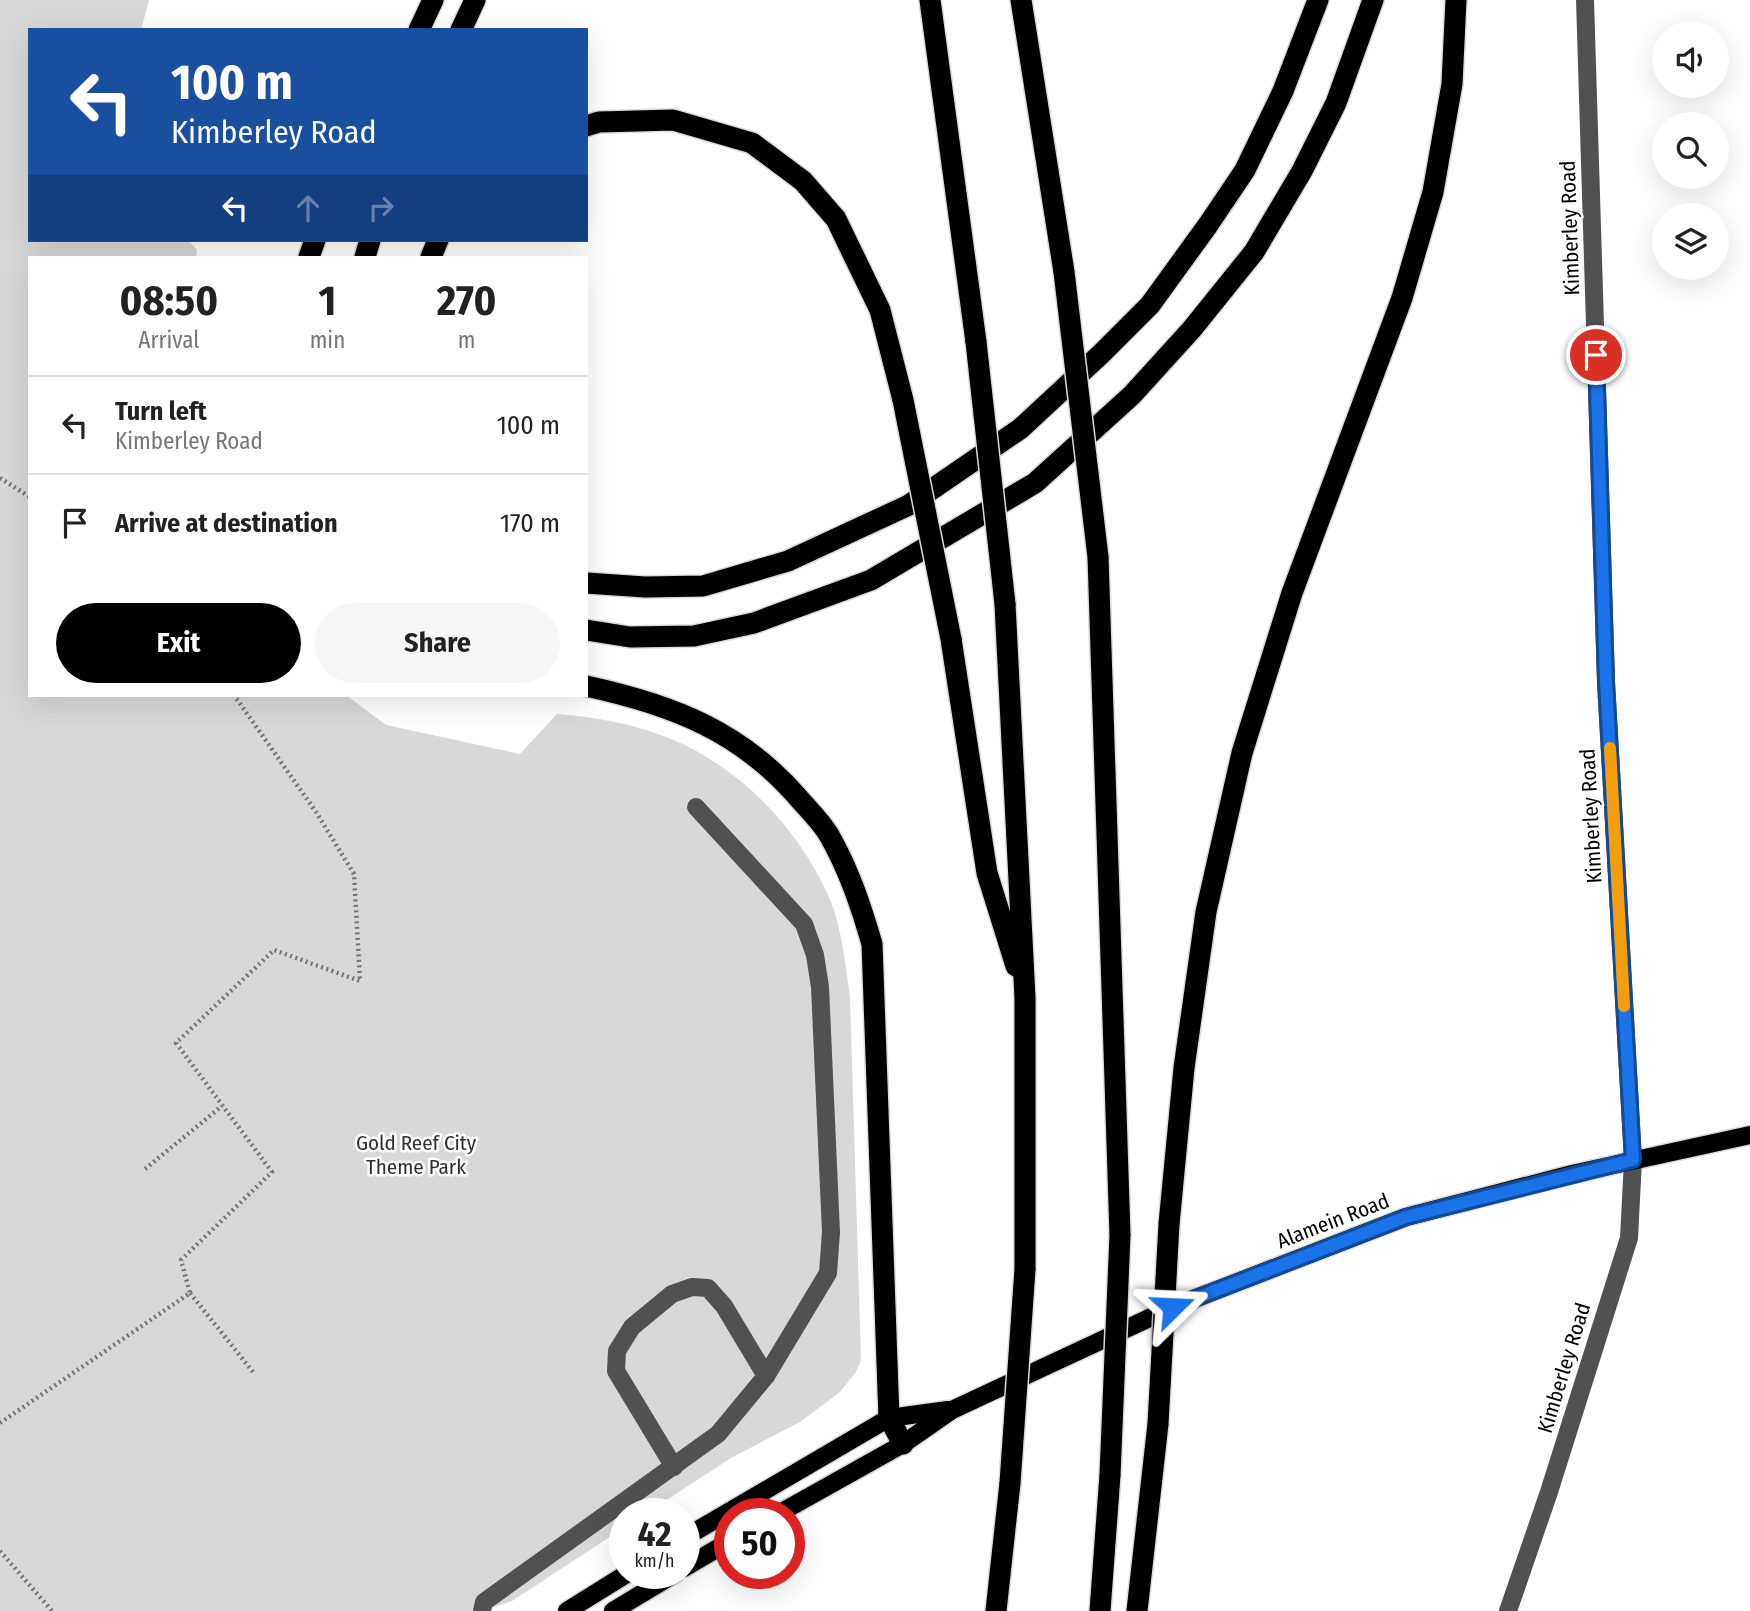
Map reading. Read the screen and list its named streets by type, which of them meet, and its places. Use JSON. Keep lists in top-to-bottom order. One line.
{"streets":{"main road":["Alamein Road"],"street":["Kimberley Road"]},"crossings":[["Kimberley Road","Alamein Road"]],"parks":["Gold Reef City Theme Park"],"page":{"turn":["100 m","Kimberley Road"],"eta":["08:50","Arrival","1","min","270","m"],"list":[{"name":"Turn left","note":"Kimberley Road","value":"100 m"},{"name":"Arrive at destination","value":"170 m"}],"buttons":["Exit","Share"],"speed":"42 km/h","limit":"50"}}
